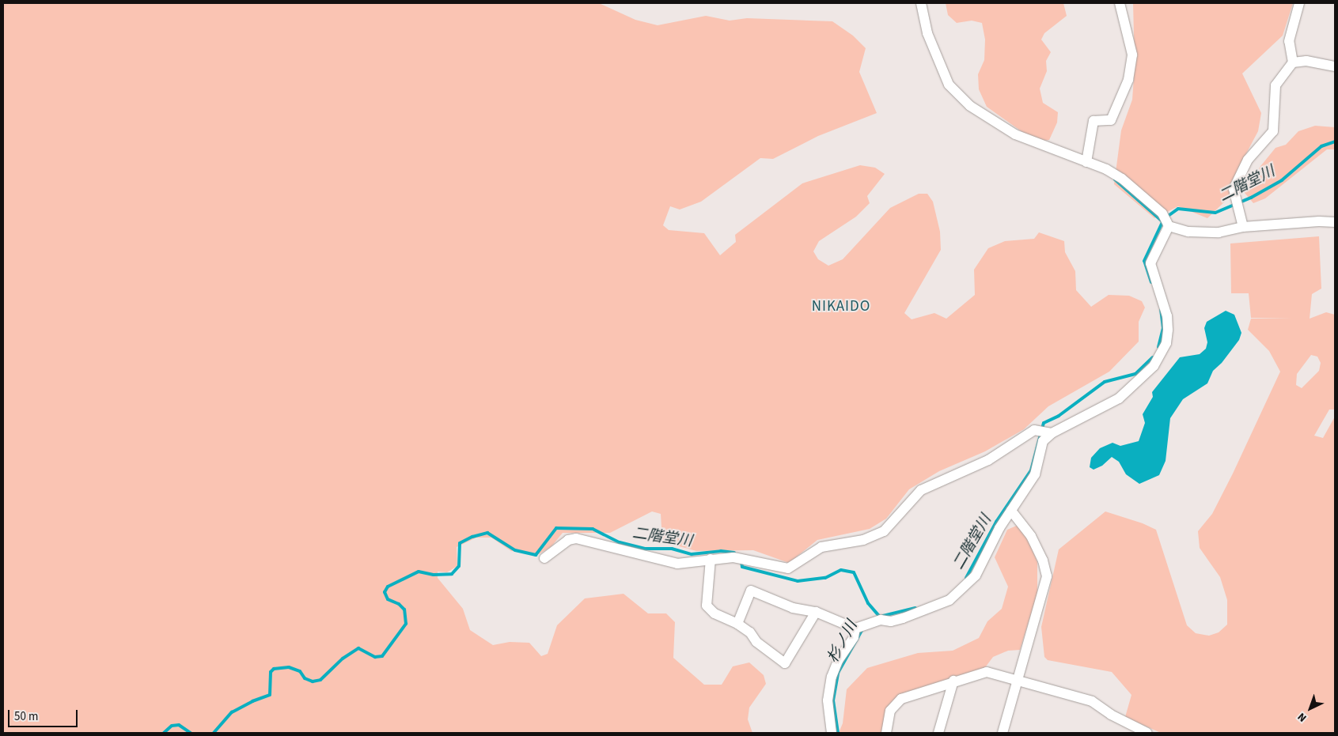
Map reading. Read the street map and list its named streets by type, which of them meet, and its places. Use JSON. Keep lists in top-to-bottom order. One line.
{"districts":["NIKAIDO"],"water":["二階堂川","杉ノ川"],"scale_bar":"50 m","north":"bottom left"}
